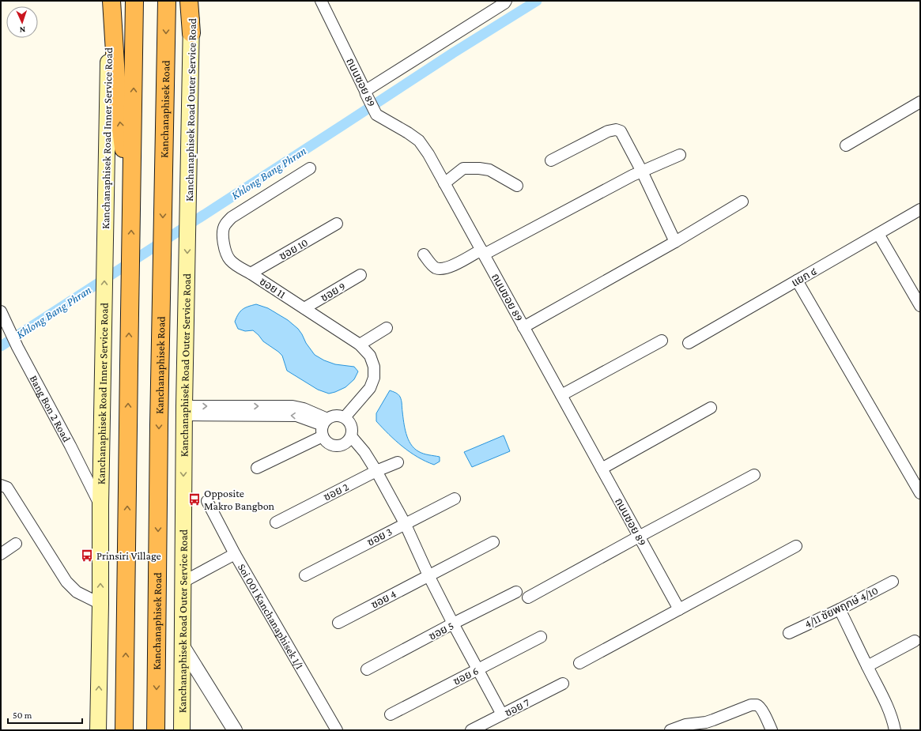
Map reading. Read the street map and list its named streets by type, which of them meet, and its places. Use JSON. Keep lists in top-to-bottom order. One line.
{"streets":{"highway":["Kanchanaphisek Road"],"main road":["Kanchanaphisek Road Outer Service Road","Kanchanaphisek Road Inner Service Road"],"street":["ถนนซอย 89","ซอย 10","แยก ๔","ซอย 11","ซอย 9","Bang Bon 2 Road","ซอย 2","ซอย 3","ซอย 4","4/11 ชัยพฤกษ์ 4/10","Soi 001 Kanchanaphisek 1/1","ซอย 5","ซอย 6","ซอย 7"]},"crossings":[["Kanchanaphisek Road Outer Service Road","Soi 001 Kanchanaphisek 1/1"],["Kanchanaphisek Road Inner Service Road","Bang Bon 2 Road"],["ซอย 10","ซอย 11"],["ซอย 11","ซอย 9"]],"one_way":["Kanchanaphisek Road Outer Service Road","Kanchanaphisek Road Inner Service Road"],"water":["Khlong Bang Phran"],"places":{"bus stop":["Opposite Makro Bangbon","Prinsiri Village"]},"scale_bar":"50 m","north":"bottom"}
